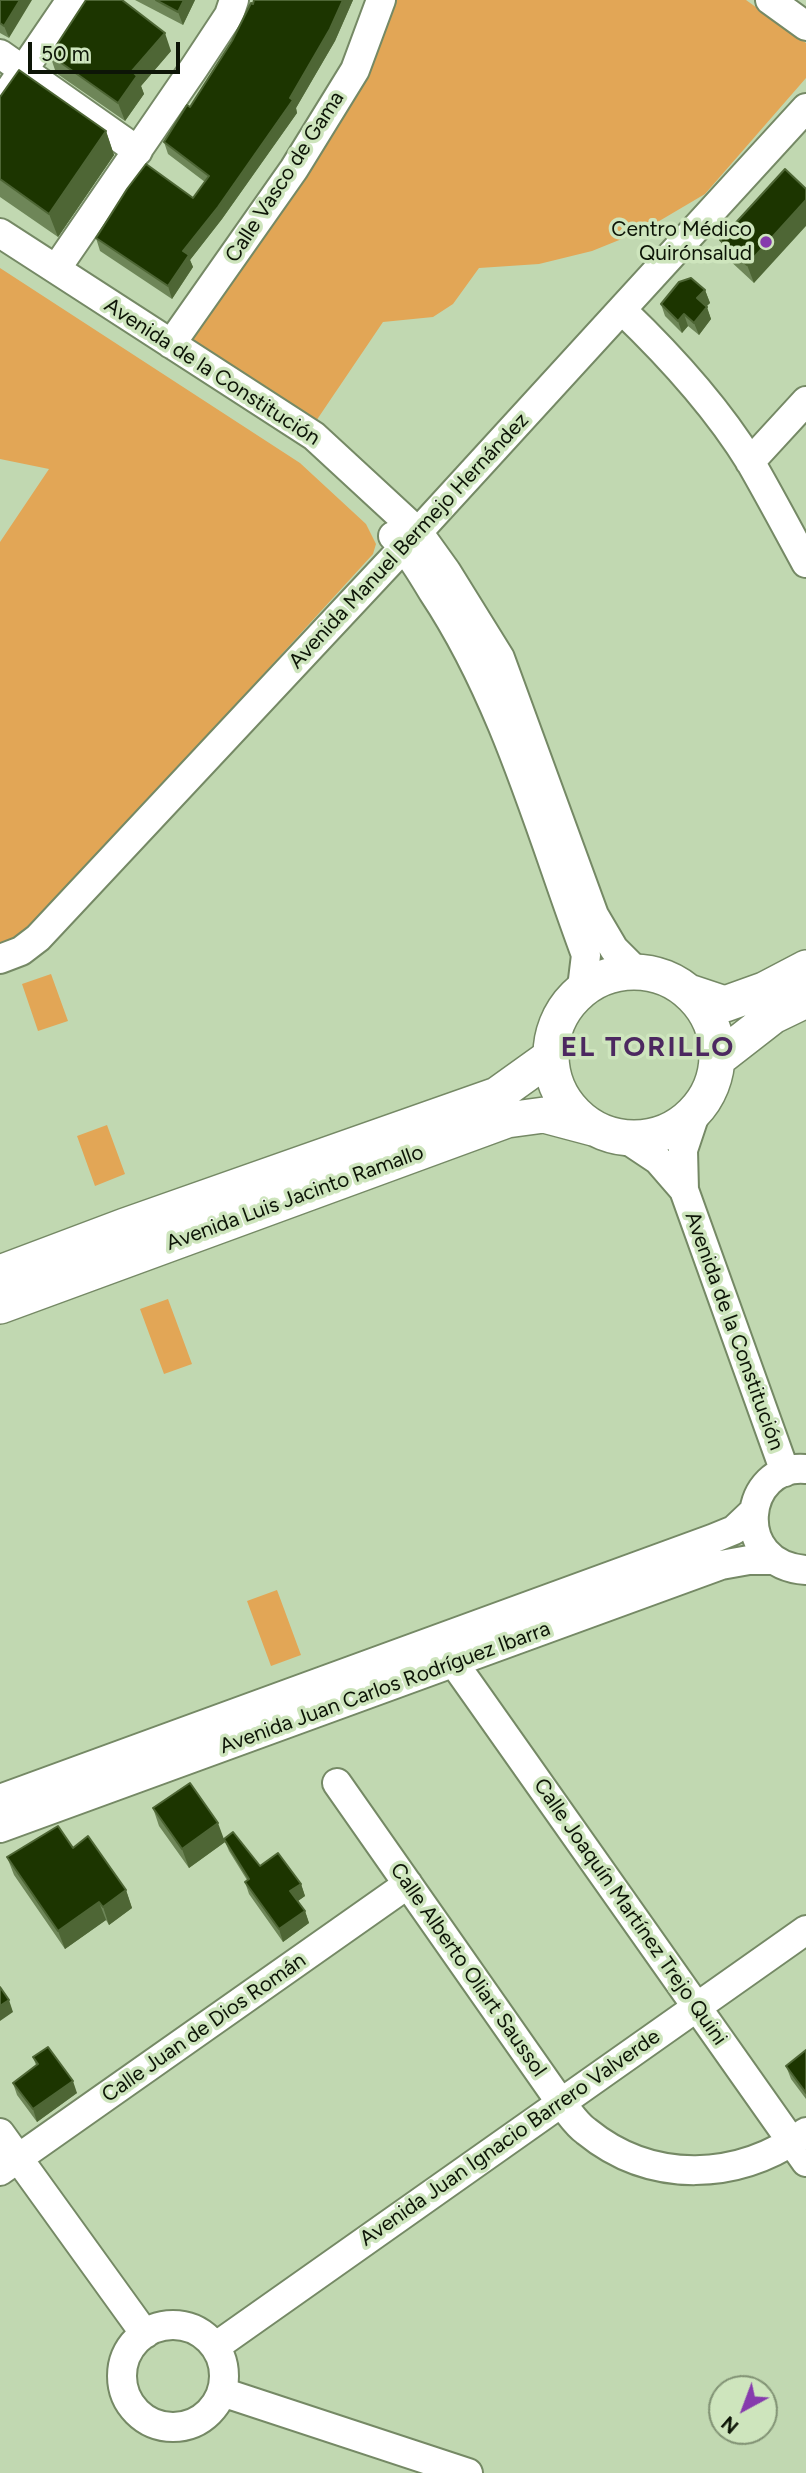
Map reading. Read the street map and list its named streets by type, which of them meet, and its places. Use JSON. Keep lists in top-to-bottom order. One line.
{"streets":{"main road":["Avenida Luis Jacinto Ramallo"],"street":["Calle Vasco de Gama","Avenida de la Constitución","Avenida Manuel Bermejo Hernández","Avenida Juan Carlos Rodríguez Ibarra","Calle Joaquín Martínez Trejo Quini","Calle Alberto Oliart Saussol","Calle Juan de Dios Román","Avenida Juan Ignacio Barrero Valverde"]},"crossings":[["Calle Vasco de Gama","Avenida de la Constitución"],["Avenida de la Constitución","Avenida Manuel Bermejo Hernández"],["Avenida de la Constitución","Avenida Luis Jacinto Ramallo"],["Avenida Juan Carlos Rodríguez Ibarra","Calle Joaquín Martínez Trejo Quini"],["Calle Joaquín Martínez Trejo Quini","Calle Alberto Oliart Saussol"],["Calle Joaquín Martínez Trejo Quini","Avenida Juan Ignacio Barrero Valverde"],["Calle Alberto Oliart Saussol","Calle Juan de Dios Román"],["Calle Alberto Oliart Saussol","Avenida Juan Ignacio Barrero Valverde"]],"districts":["EL TORILLO"],"places":["Centro Médico Quirónsalud"],"scale_bar":"50 m","north":"bottom left"}
